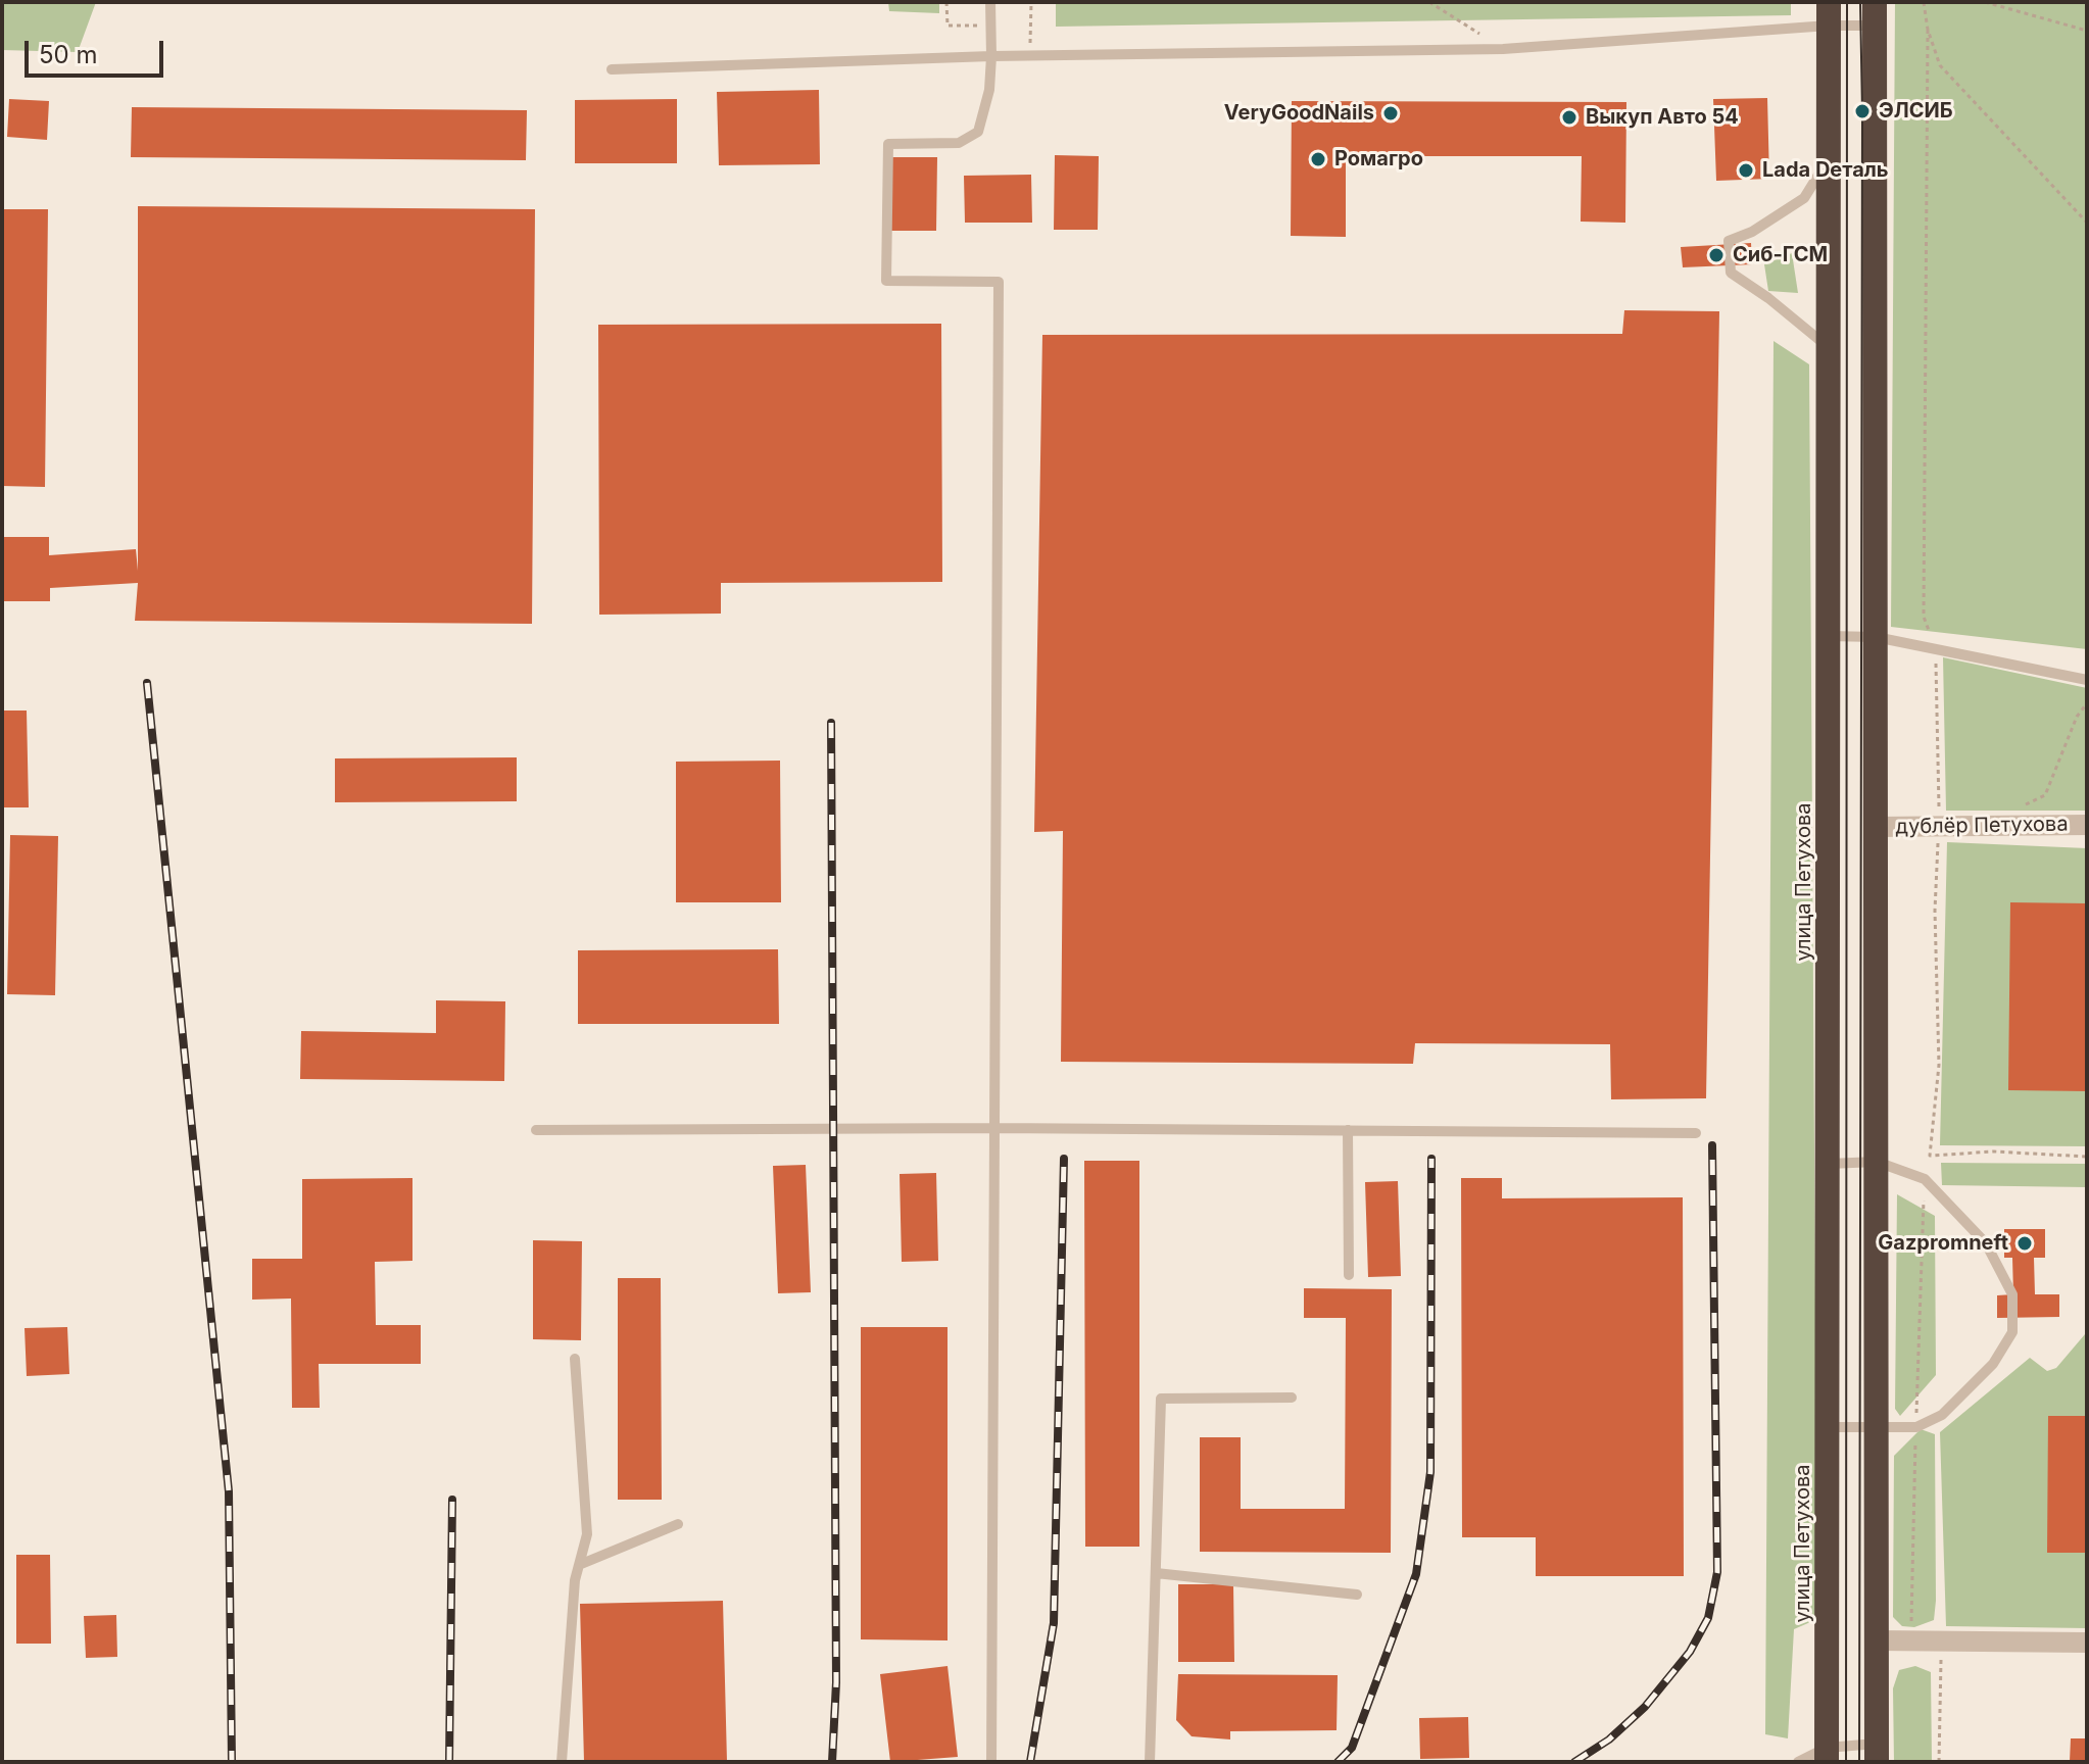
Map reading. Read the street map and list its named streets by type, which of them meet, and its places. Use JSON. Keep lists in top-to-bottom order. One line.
{"streets":{"highway":["улица Петухова"],"street":["дублёр Петухова"]},"places":["ЭЛСИБ","VeryGoodNails","Выкуп Авто 54","Ромагро","Lada Dеталь","Сиб-ГСМ","Gazpromneft"],"scale_bar":"50 m"}
